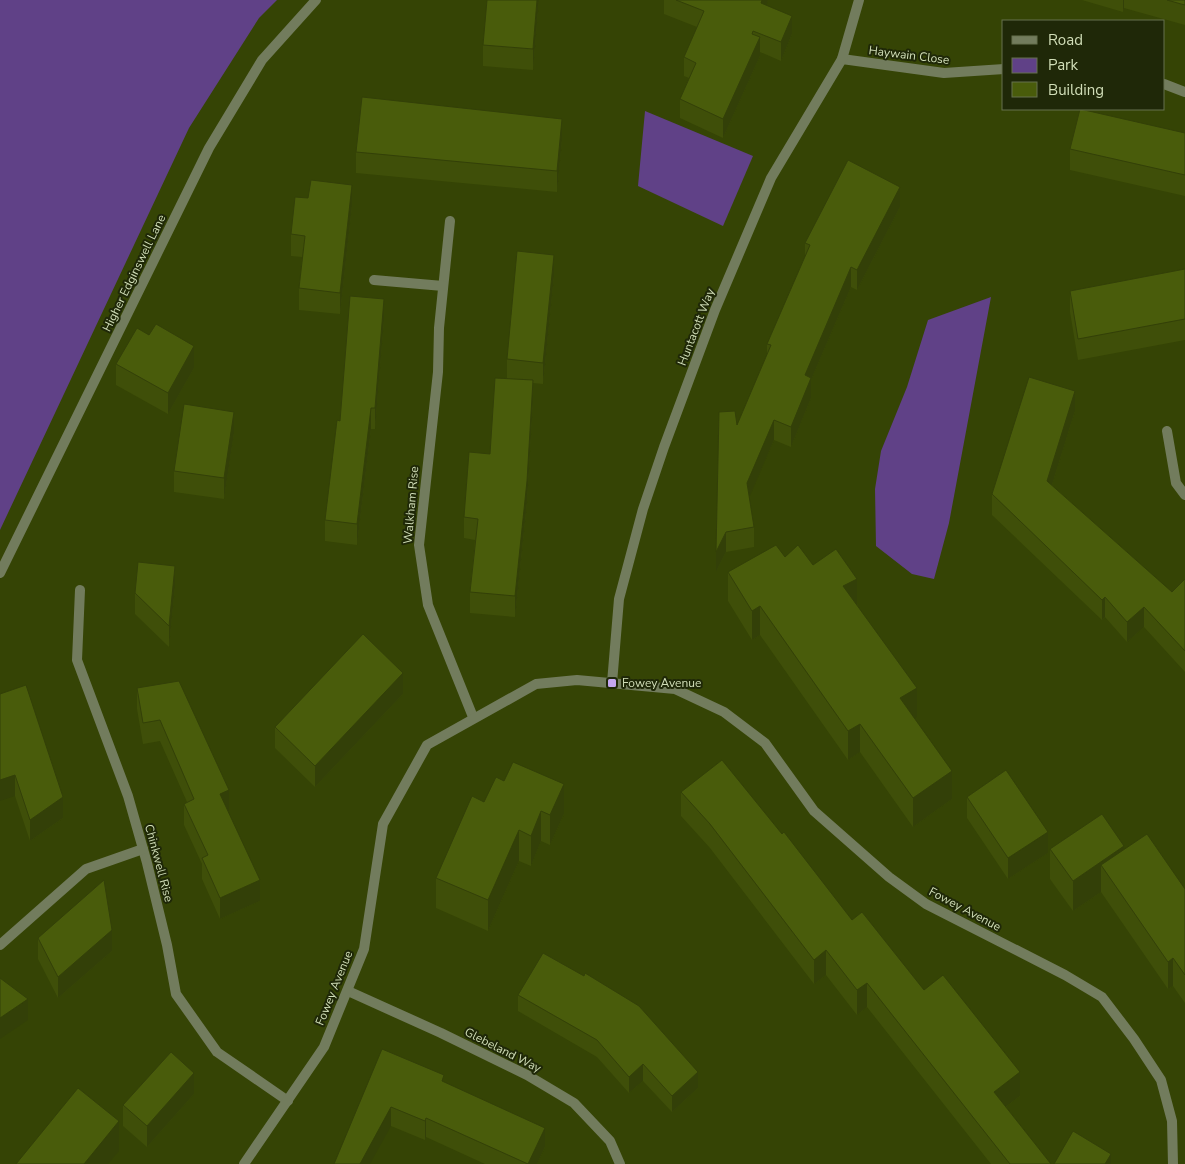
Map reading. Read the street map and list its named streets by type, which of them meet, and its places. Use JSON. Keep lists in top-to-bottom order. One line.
{"streets":{"street":["Haywain Close","Higher Edginswell Lane","Huntacott Way","Walkham Rise","Chinkwell Rise","Fowey Avenue","Glebeland Way"]},"crossings":[["Haywain Close","Huntacott Way"],["Huntacott Way","Fowey Avenue"],["Walkham Rise","Fowey Avenue"],["Chinkwell Rise","Fowey Avenue"],["Fowey Avenue","Glebeland Way"]],"places":{"transit":["Fowey Avenue"]},"legend":["Road","Park","Building"]}
